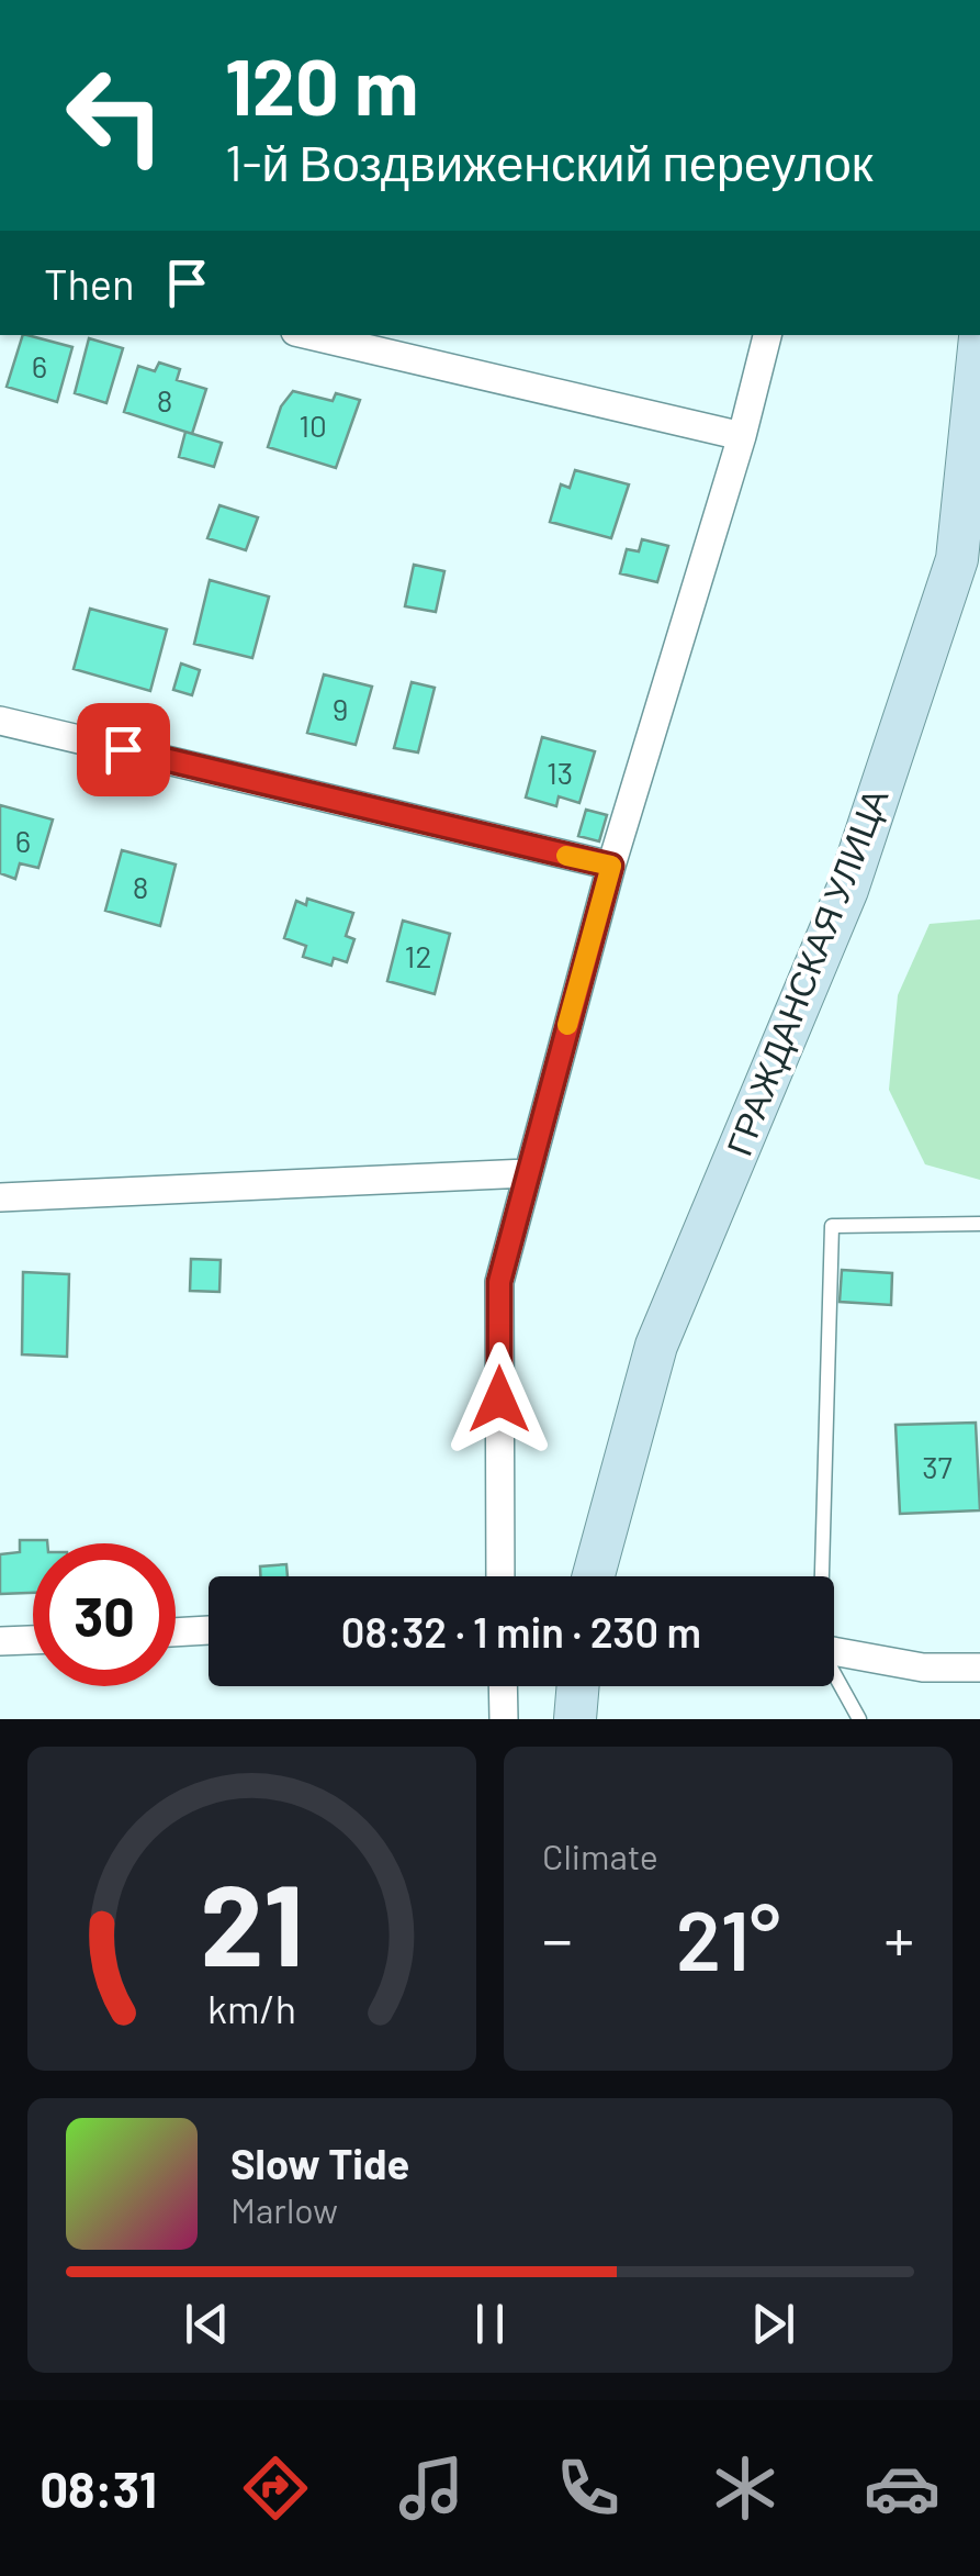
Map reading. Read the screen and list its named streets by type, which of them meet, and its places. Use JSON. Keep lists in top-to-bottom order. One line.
{"streets":{"street":["ГРАЖДАНСКАЯ УЛИЦА"]},"house_numbers":["6","8","10","9","13","6","8","12","37"],"page":{"turn":["120 m","1-й Воздвиженский переулок"],"then":"Then","limit":"30","trip":"08:32 · 1 min · 230 m","tile":"Climate","heat":["−","21°","+"],"song":["Slow Tide","Marlow"],"tabs":"08:31","gauge":["21","km/h"]}}
